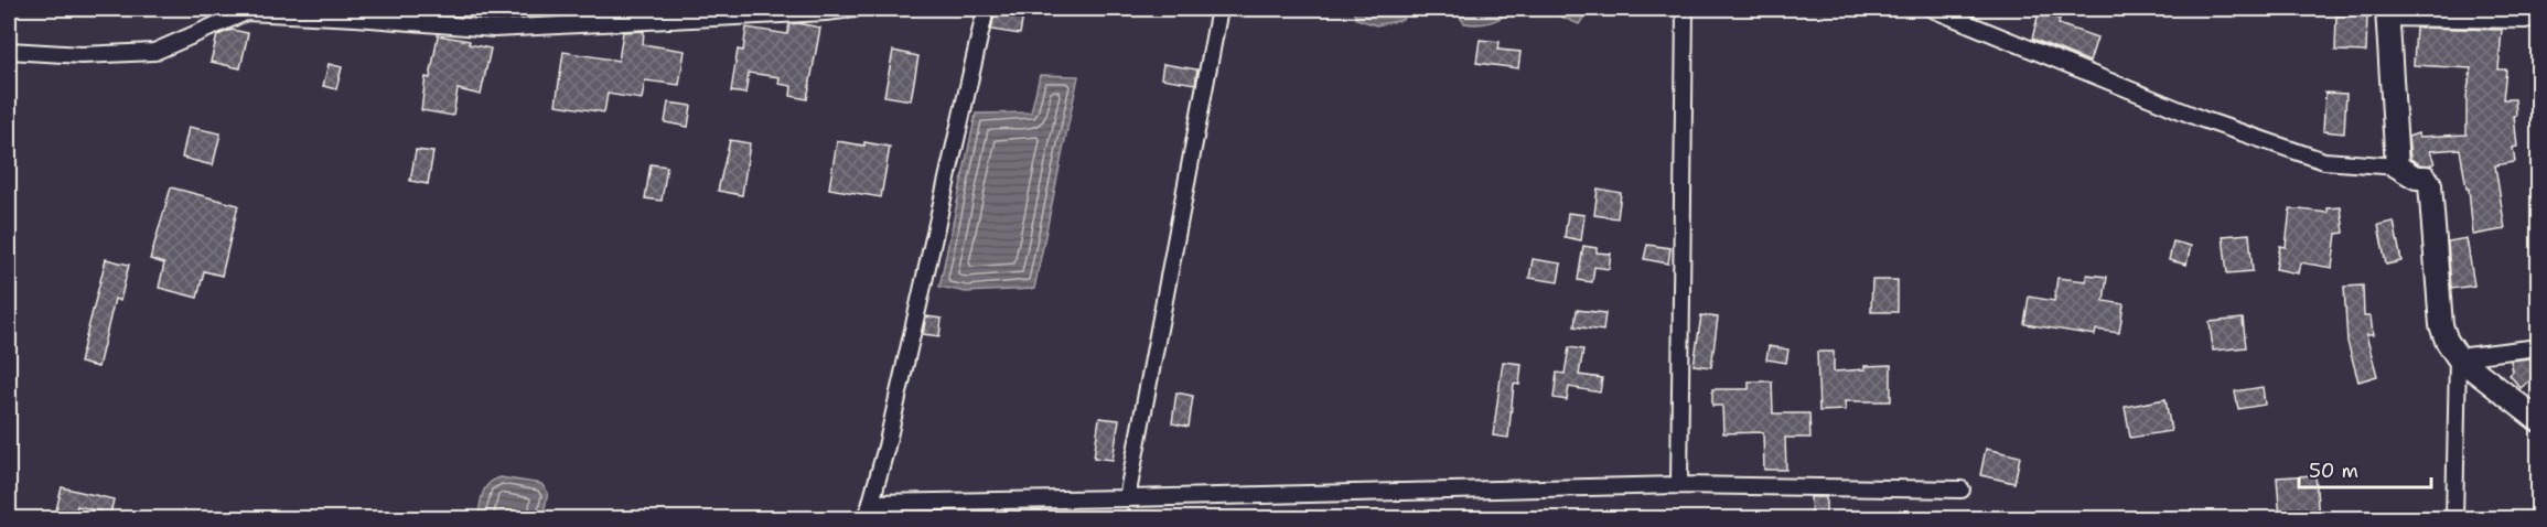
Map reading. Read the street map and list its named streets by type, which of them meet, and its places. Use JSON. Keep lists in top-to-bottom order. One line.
{"scale_bar":"50 m"}
